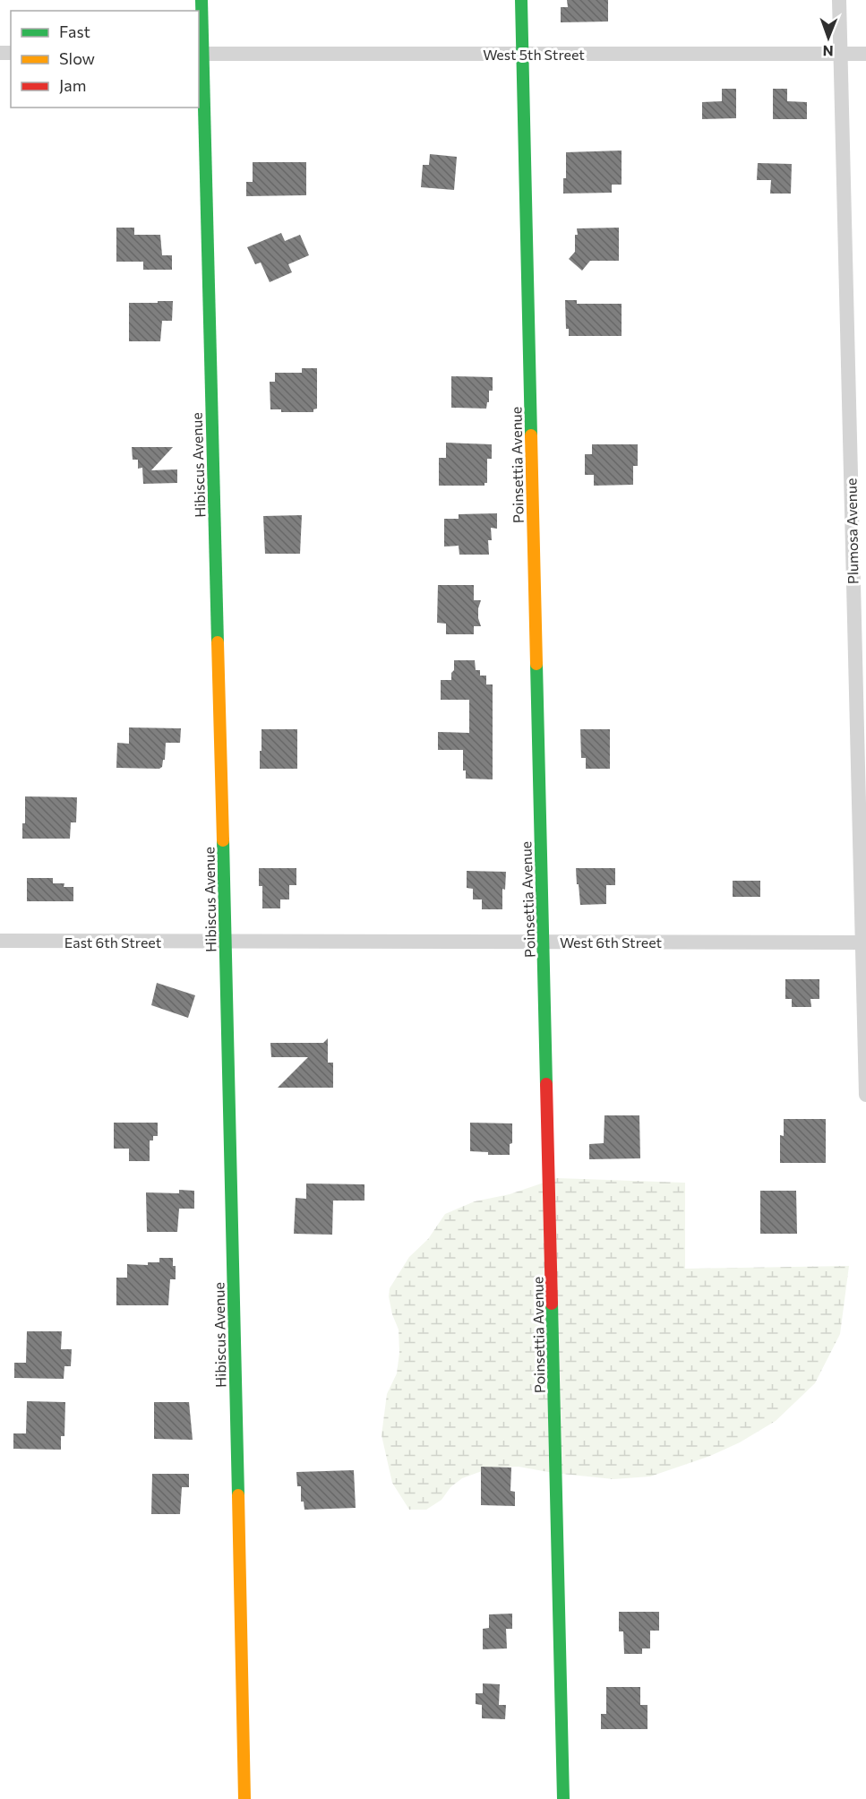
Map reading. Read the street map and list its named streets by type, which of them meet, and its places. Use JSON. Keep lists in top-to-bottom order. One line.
{"streets":{"street":["West 5th Street","Hibiscus Avenue","Poinsettia Avenue","Plumosa Avenue","East 6th Street","West 6th Street"]},"crossings":[["West 5th Street","Hibiscus Avenue"],["West 5th Street","Poinsettia Avenue"],["West 5th Street","Plumosa Avenue"],["Hibiscus Avenue","East 6th Street"],["Hibiscus Avenue","West 6th Street"],["Poinsettia Avenue","West 6th Street"],["Plumosa Avenue","West 6th Street"],["East 6th Street","West 6th Street"]],"legend":["Fast","Slow","Jam"],"north":"bottom"}
